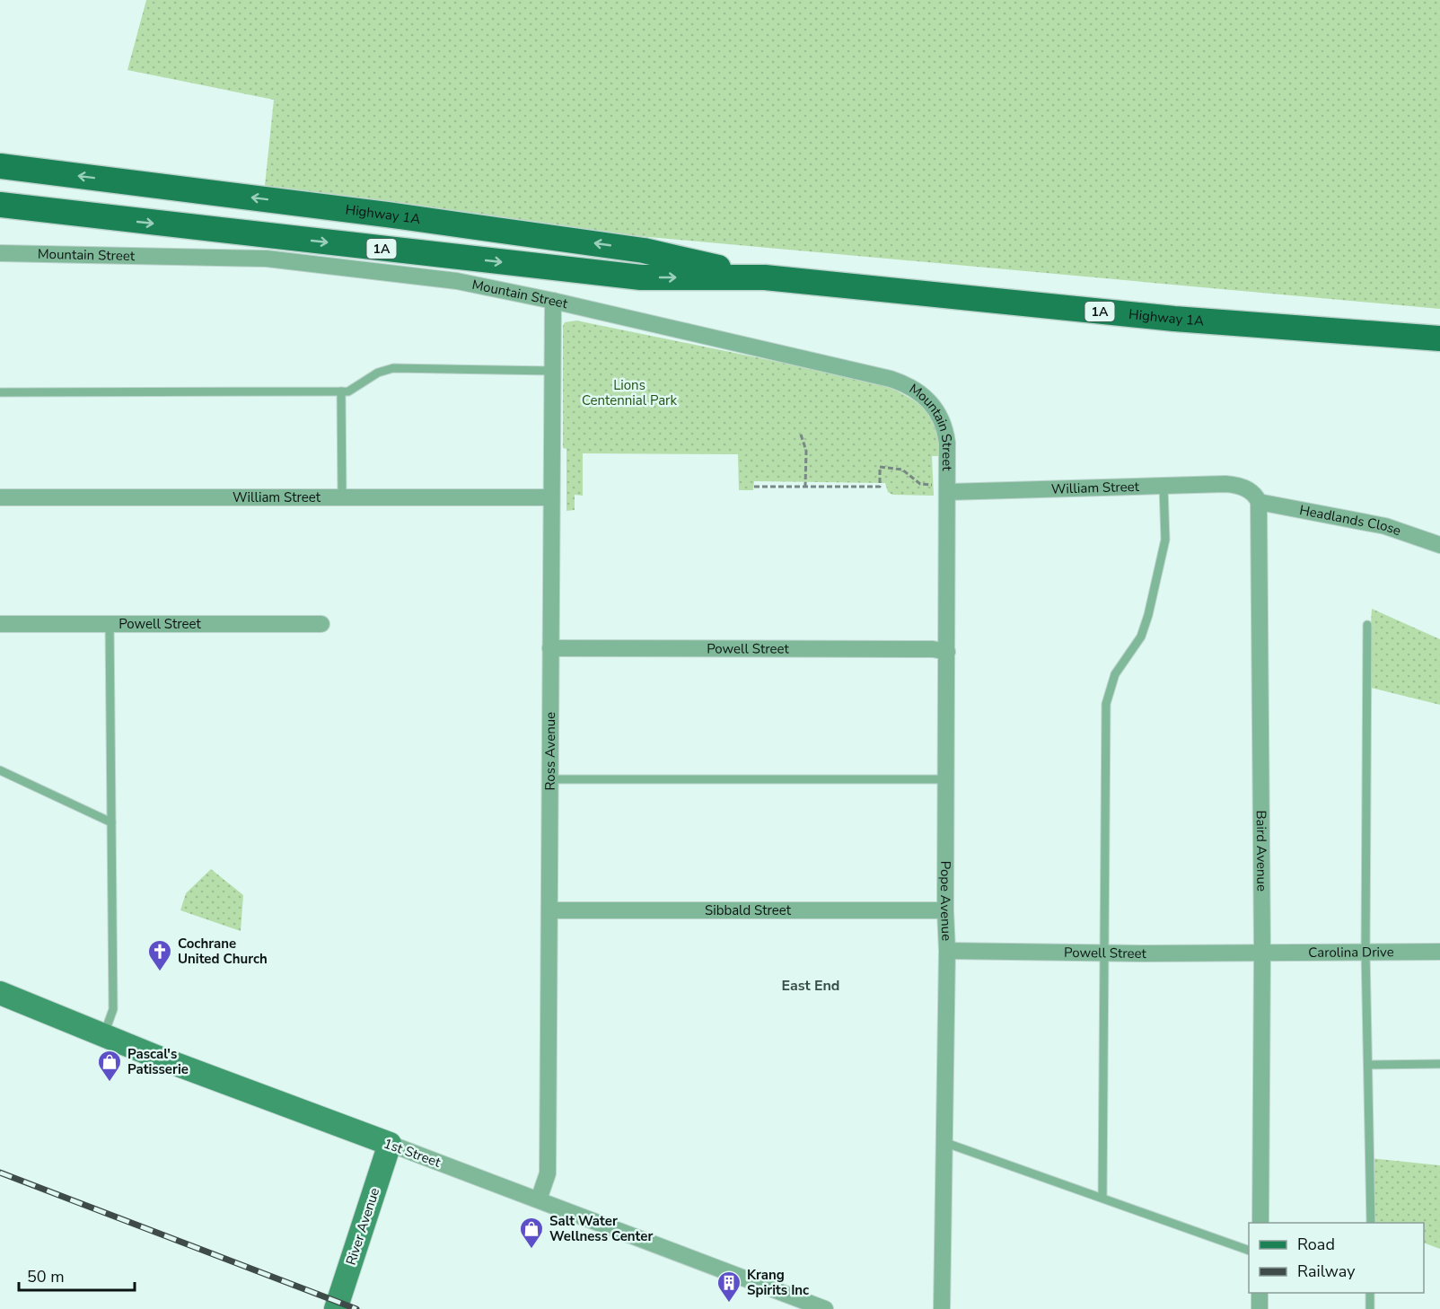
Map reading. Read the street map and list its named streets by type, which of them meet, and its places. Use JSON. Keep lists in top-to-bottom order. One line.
{"streets":{"main road":["Highway 1A","1A"],"street":["Mountain Street","William Street","Headlands Close","Powell Street","Ross Avenue","Baird Avenue","Pope Avenue","Sibbald Street","Carolina Drive","1st Street","River Avenue"]},"crossings":[["Mountain Street","William Street"],["Mountain Street","Ross Avenue"],["Mountain Street","Pope Avenue"],["William Street","Headlands Close"],["William Street","Ross Avenue"],["William Street","Baird Avenue"],["William Street","Pope Avenue"],["Headlands Close","Baird Avenue"],["Powell Street","Ross Avenue"],["Powell Street","Baird Avenue"],["Powell Street","Pope Avenue"],["Powell Street","Carolina Drive"],["Ross Avenue","Sibbald Street"],["Ross Avenue","1st Street"],["Baird Avenue","Carolina Drive"],["Pope Avenue","Sibbald Street"],["1st Street","River Avenue"]],"districts":["East End"],"parks":["Lions Centennial Park"],"places":{"church":["Cochrane United Church"],"shop":["Pascal's Patisserie","Salt Water Wellness Center"],"building":["Krang Spirits Inc"]},"legend":["Road","Railway"],"scale_bar":"50 m"}
